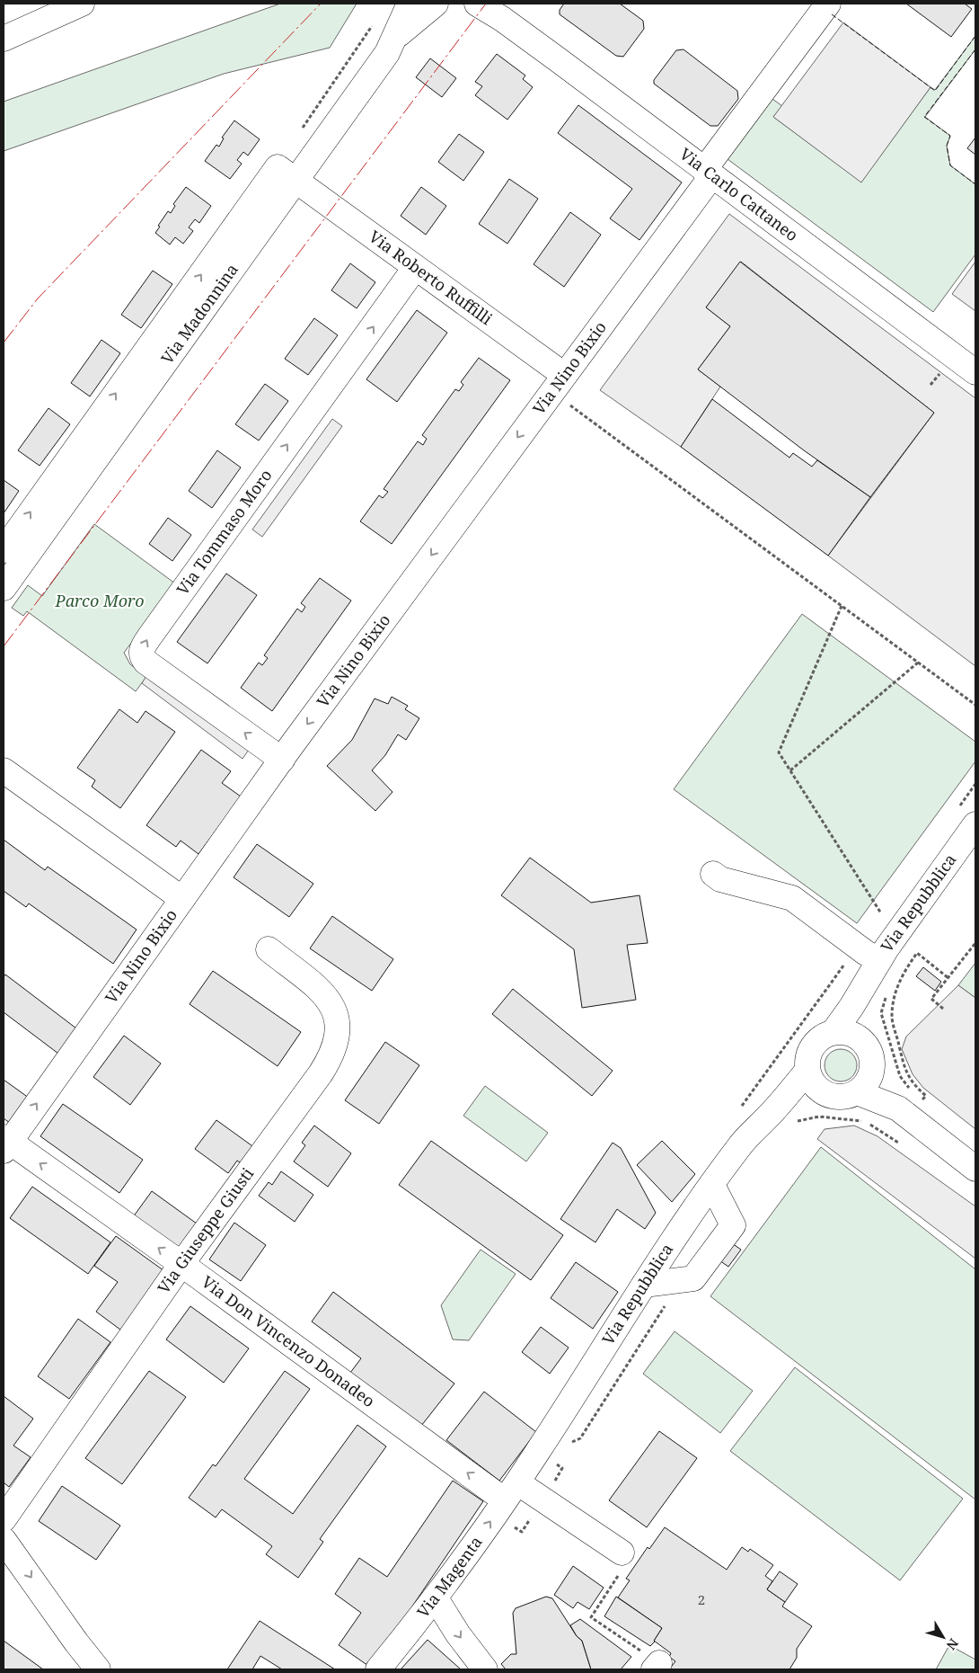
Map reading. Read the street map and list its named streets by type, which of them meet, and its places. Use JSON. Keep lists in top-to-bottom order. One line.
{"streets":{"street":["Via Carlo Cattaneo","Via Roberto Ruffilli","Via Madonnina","Via Nino Bixio","Via Tommaso Moro","Via Repubblica","Via Giuseppe Giusti","Via Don Vincenzo Donadeo","Via Magenta"]},"crossings":[["Via Carlo Cattaneo","Via Nino Bixio"],["Via Roberto Ruffilli","Via Madonnina"],["Via Roberto Ruffilli","Via Nino Bixio"],["Via Roberto Ruffilli","Via Tommaso Moro"],["Via Nino Bixio","Via Tommaso Moro"],["Via Nino Bixio","Via Don Vincenzo Donadeo"],["Via Repubblica","Via Don Vincenzo Donadeo"],["Via Repubblica","Via Magenta"],["Via Giuseppe Giusti","Via Don Vincenzo Donadeo"],["Via Don Vincenzo Donadeo","Via Magenta"]],"one_way":["Via Roberto Ruffilli","Via Don Vincenzo Donadeo","Via Magenta"],"parks":["Parco Moro"],"house_numbers":["2"],"north":"bottom right"}
